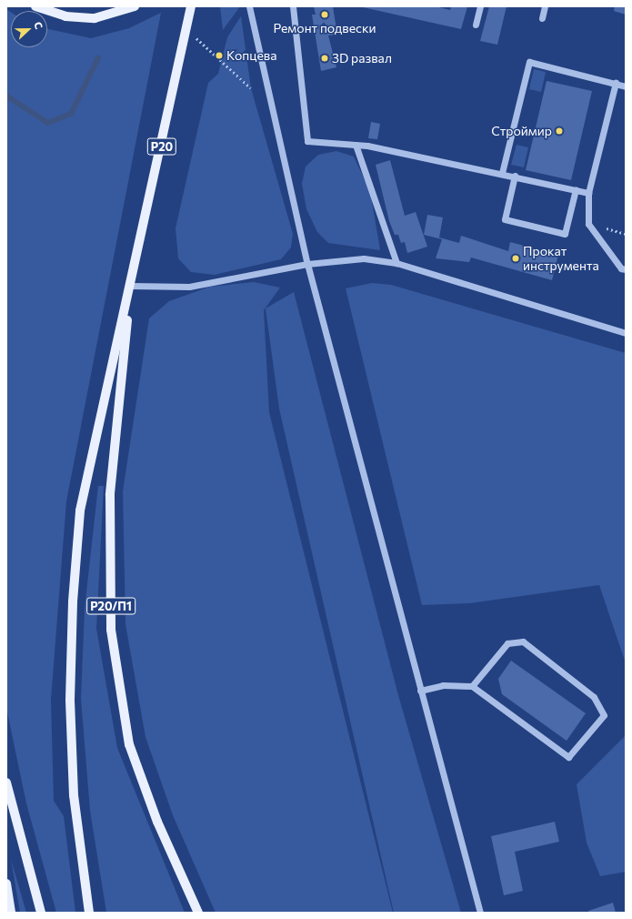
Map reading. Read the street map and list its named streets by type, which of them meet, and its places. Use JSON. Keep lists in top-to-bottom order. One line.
{"streets":{"main road":["Р20","Р20/П1"]},"crossings":[["Р20","Р20/П1"]],"places":["Ремонт подвески","Копцева","3D развал","Строймир","Прокат инструмента"],"north":"right"}
